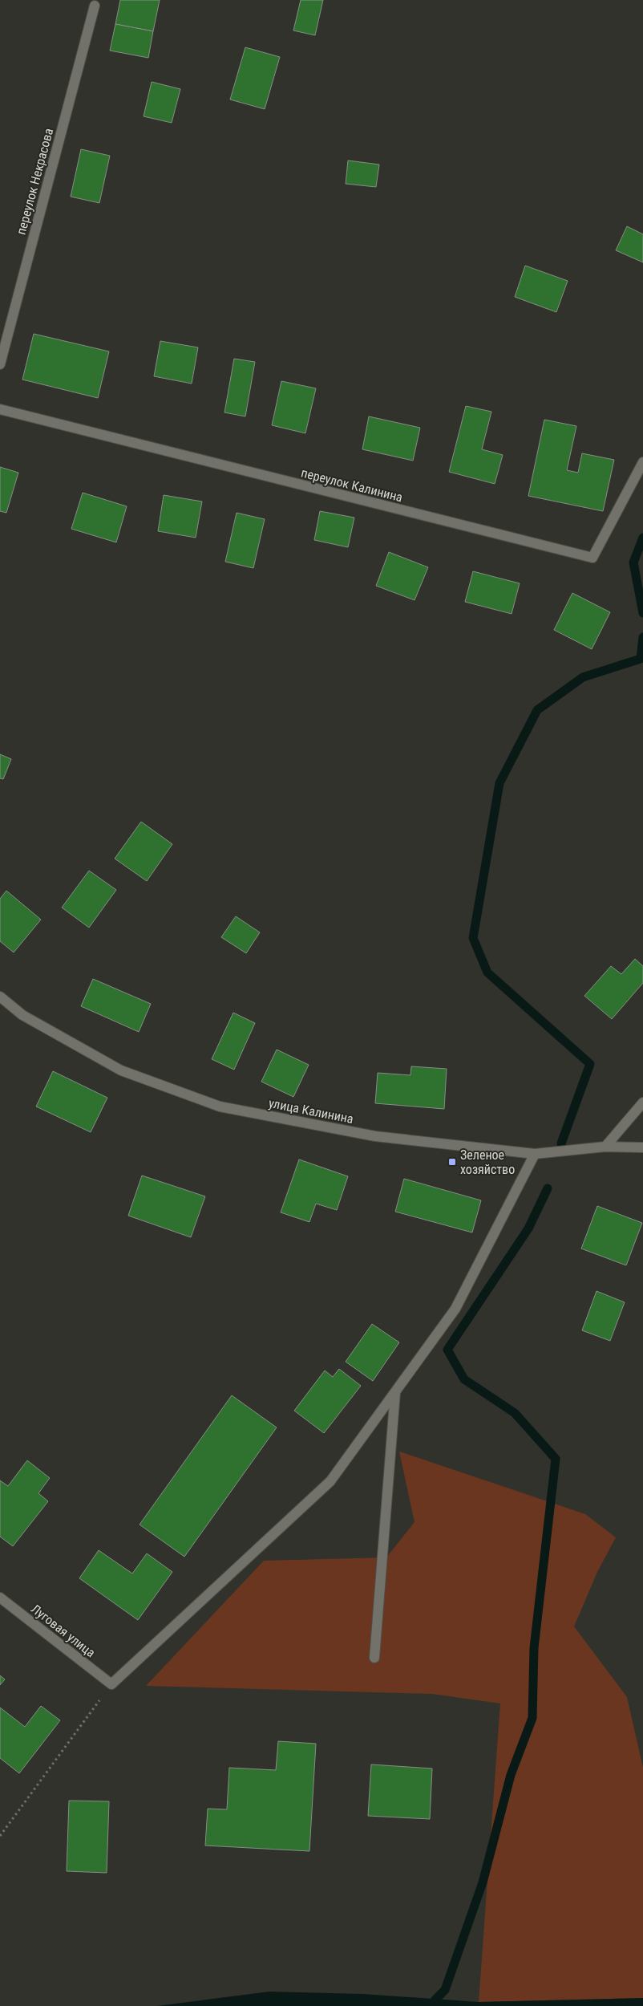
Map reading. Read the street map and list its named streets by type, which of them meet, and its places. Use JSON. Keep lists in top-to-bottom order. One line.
{"streets":{"street":["переулок Некрасова","переулок Калинина","улица Калинина","Луговая улица"]},"places":{"transit":["Зеленое хозяйство"]}}
